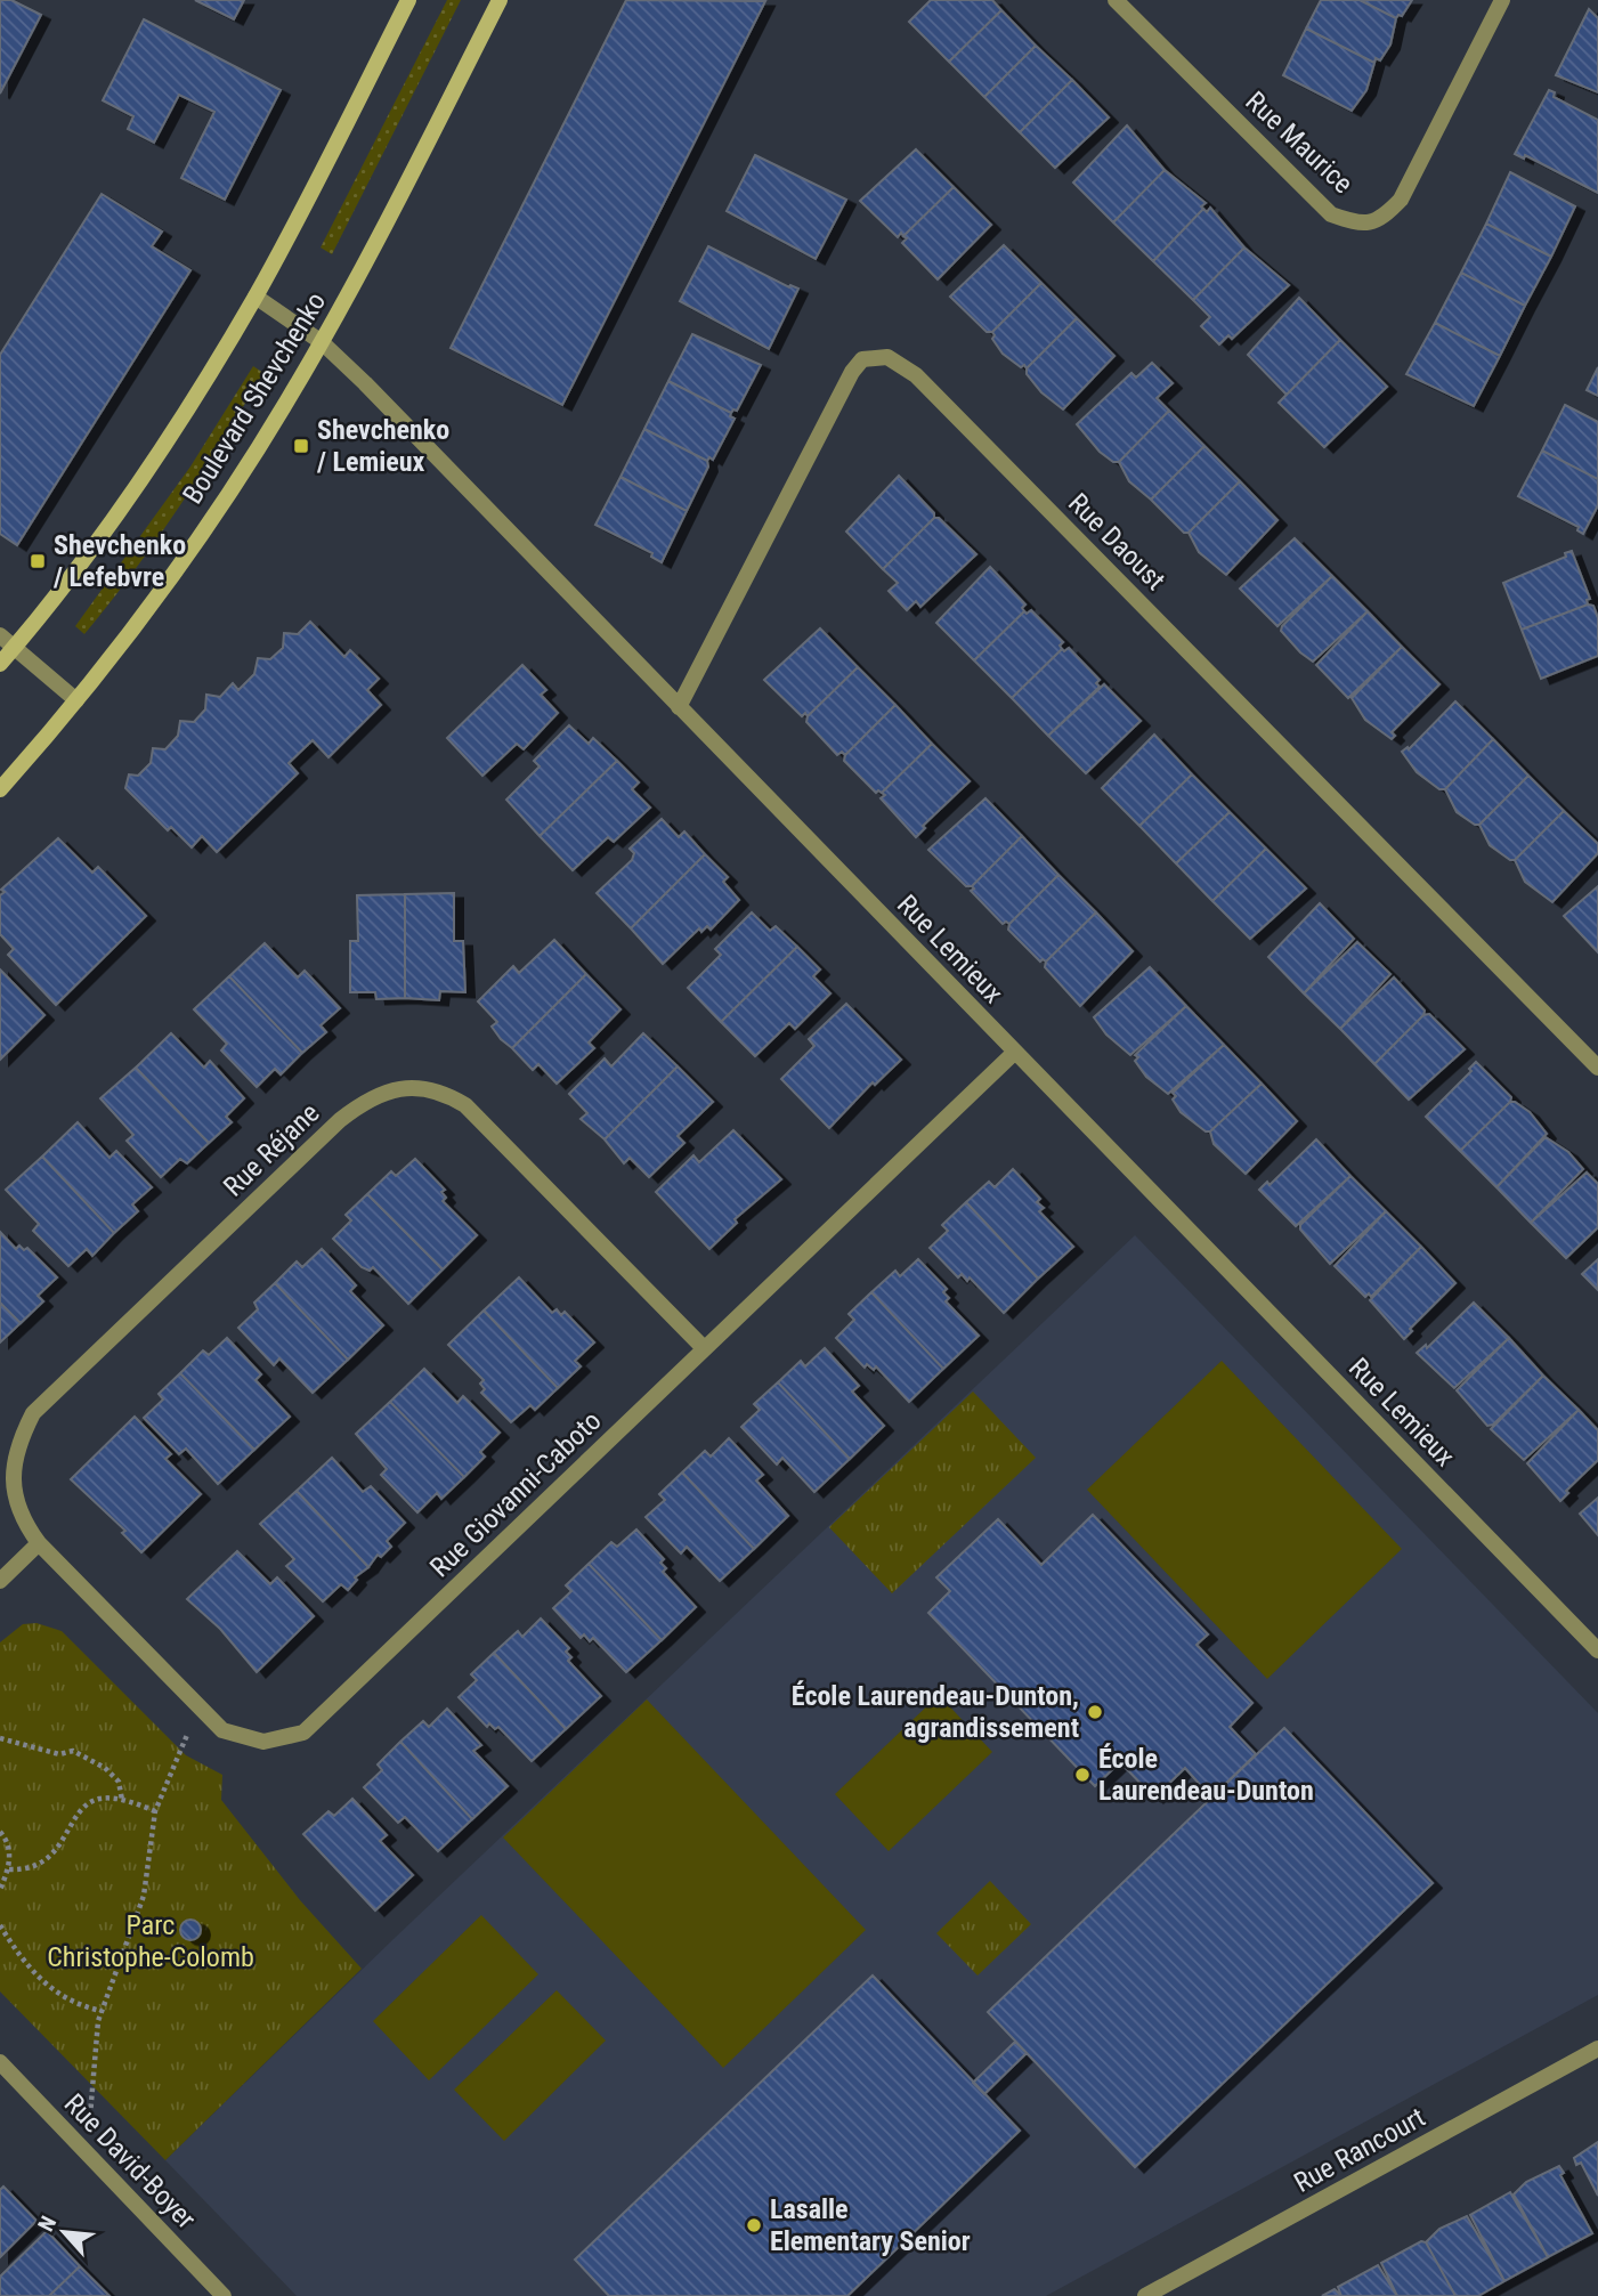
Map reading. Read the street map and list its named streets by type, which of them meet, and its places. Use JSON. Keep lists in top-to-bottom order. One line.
{"streets":{"street":["Rue Maurice","Boulevard Shevchenko","Rue Daoust","Rue Lemieux","Rue Réjane","Rue Giovanni-Caboto","Rue Rancourt","Rue David-Boyer"]},"crossings":[["Boulevard Shevchenko","Rue Lemieux"],["Rue Daoust","Rue Lemieux"],["Rue Lemieux","Rue Giovanni-Caboto"],["Rue Réjane","Rue Giovanni-Caboto"]],"parks":["Parc Christophe-Colomb"],"places":{"transit":["Shevchenko / Lemieux","Shevchenko / Lefebvre"],"other":["École Laurendeau-Dunton, agrandissement","École Laurendeau-Dunton","Lasalle Elementary Senior"]},"north":"top left"}
